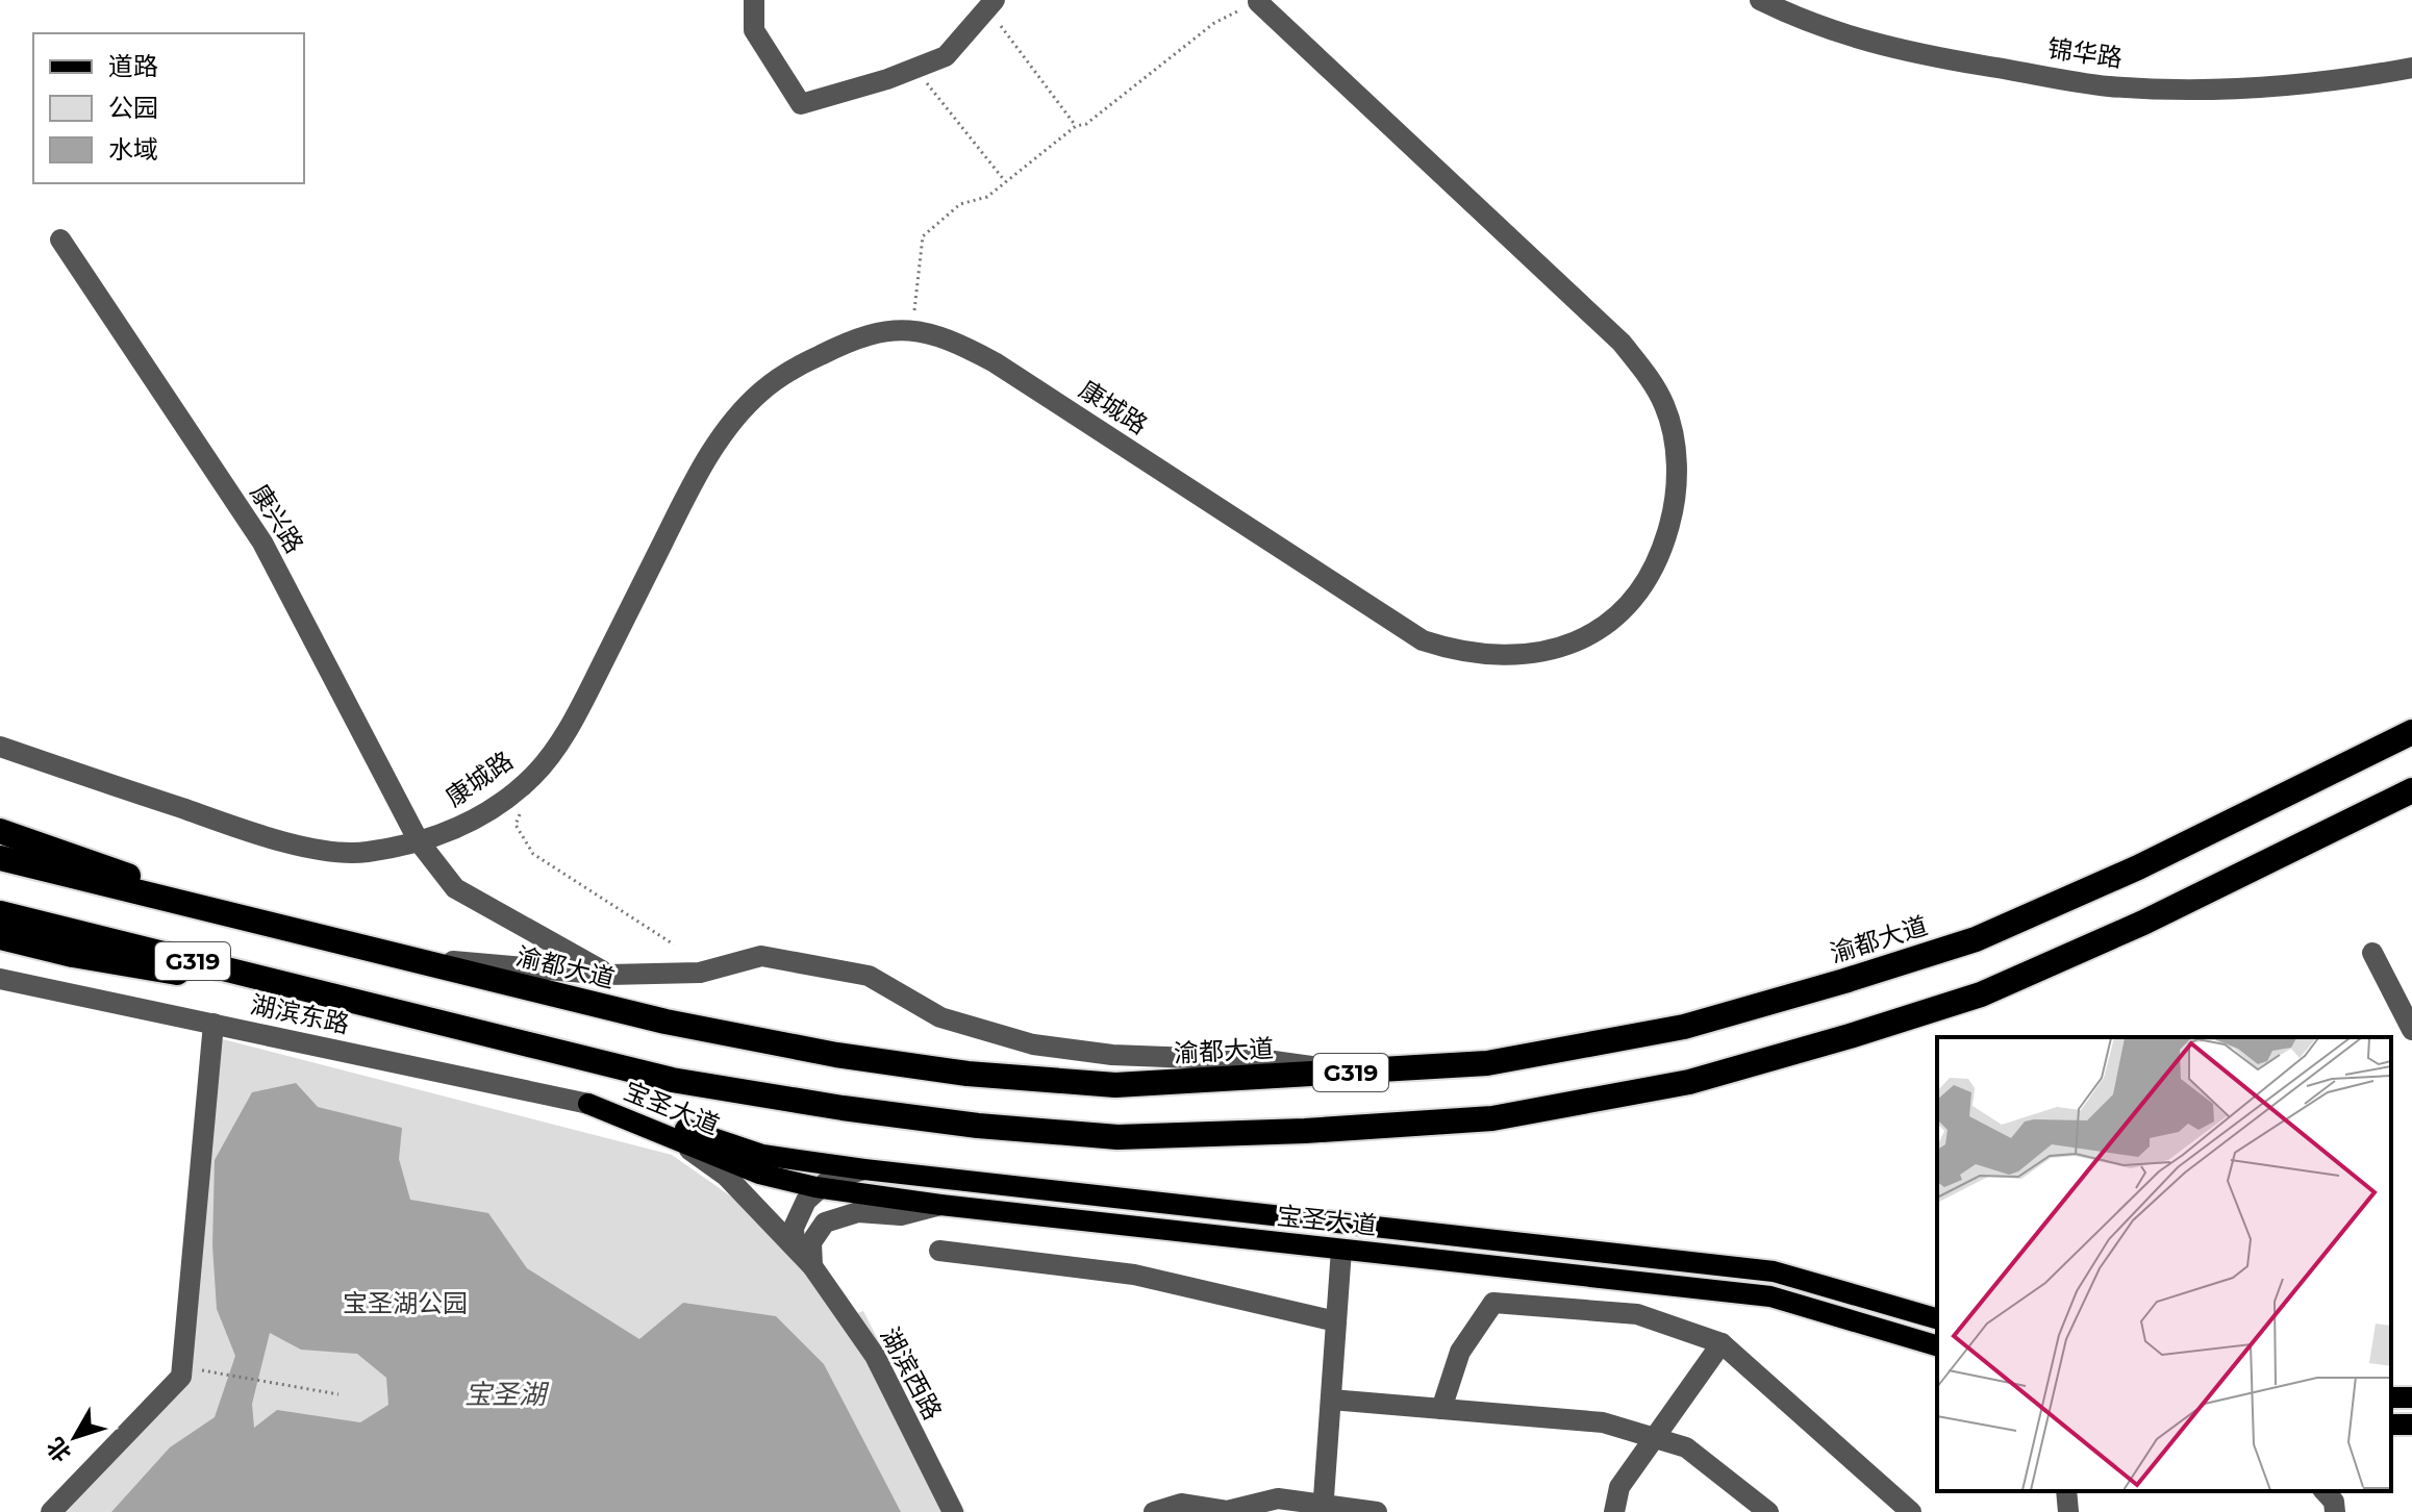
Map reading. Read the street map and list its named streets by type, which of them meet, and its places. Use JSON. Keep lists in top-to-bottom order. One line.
{"streets":{"highway":["渝都大道","G319"],"main road":["宝圣大道"],"street":["锦华路","康城路","康兴路","湖滨东路","湖滨西路"]},"crossings":[["康城路","康兴路"],["湖滨东路","宝圣大道"],["宝圣大道","湖滨西路"]],"water":["宝圣湖"],"parks":["宝圣湖公园"],"legend":["道路","公园","水域"],"north":"bottom left"}
